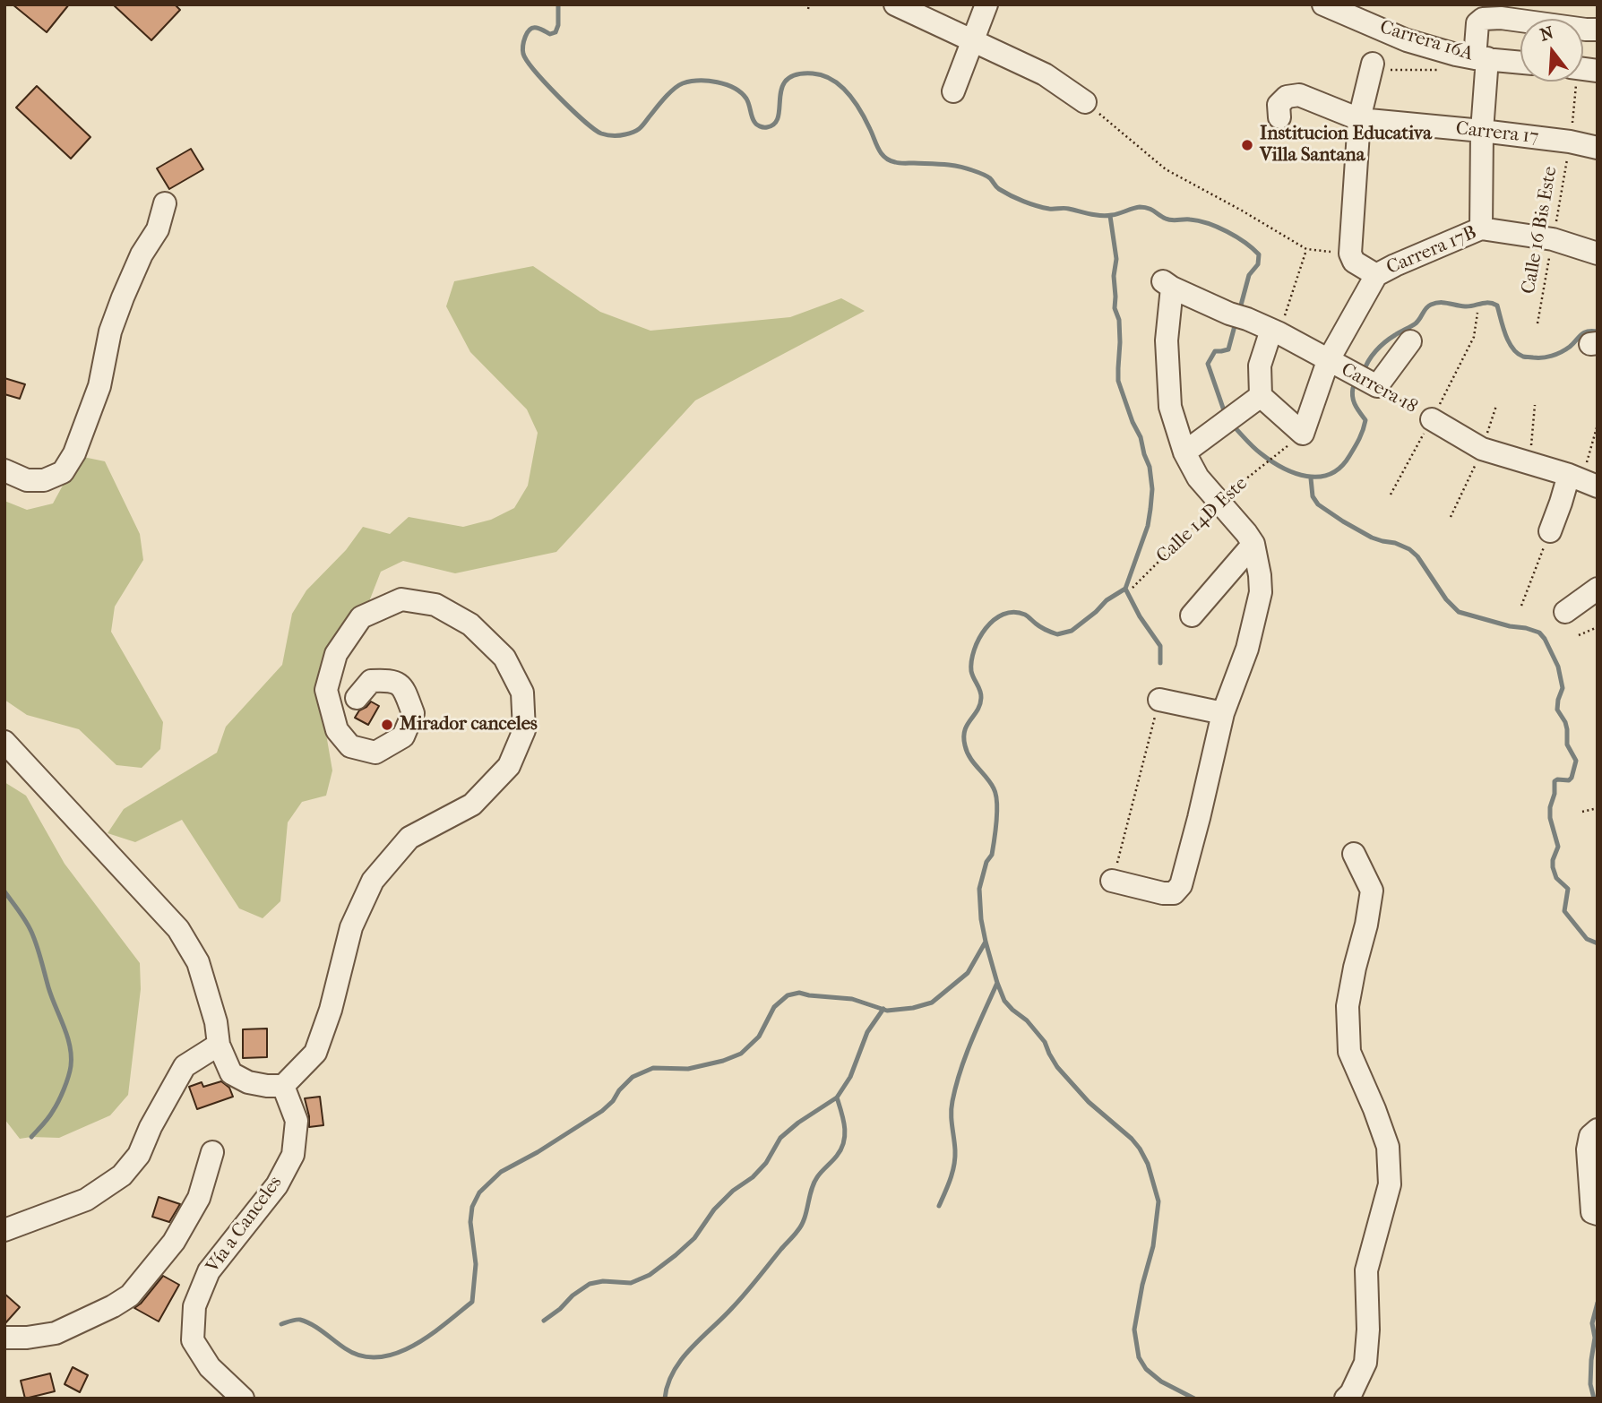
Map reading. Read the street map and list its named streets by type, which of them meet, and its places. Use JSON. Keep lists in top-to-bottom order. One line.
{"streets":{"street":["Carrera 16A","Carrera 17","Carrera 17B","Carrera 18","Vía a Canceles"],"path":["Calle 16 Bis Este","Calle 14D Este"]},"crossings":[["Carrera 17","Calle 16 Bis Este"],["Calle 16 Bis Este","Carrera 17B"]],"places":["Institucion Educativa Villa Santana","Mirador canceles"],"north":"top"}
